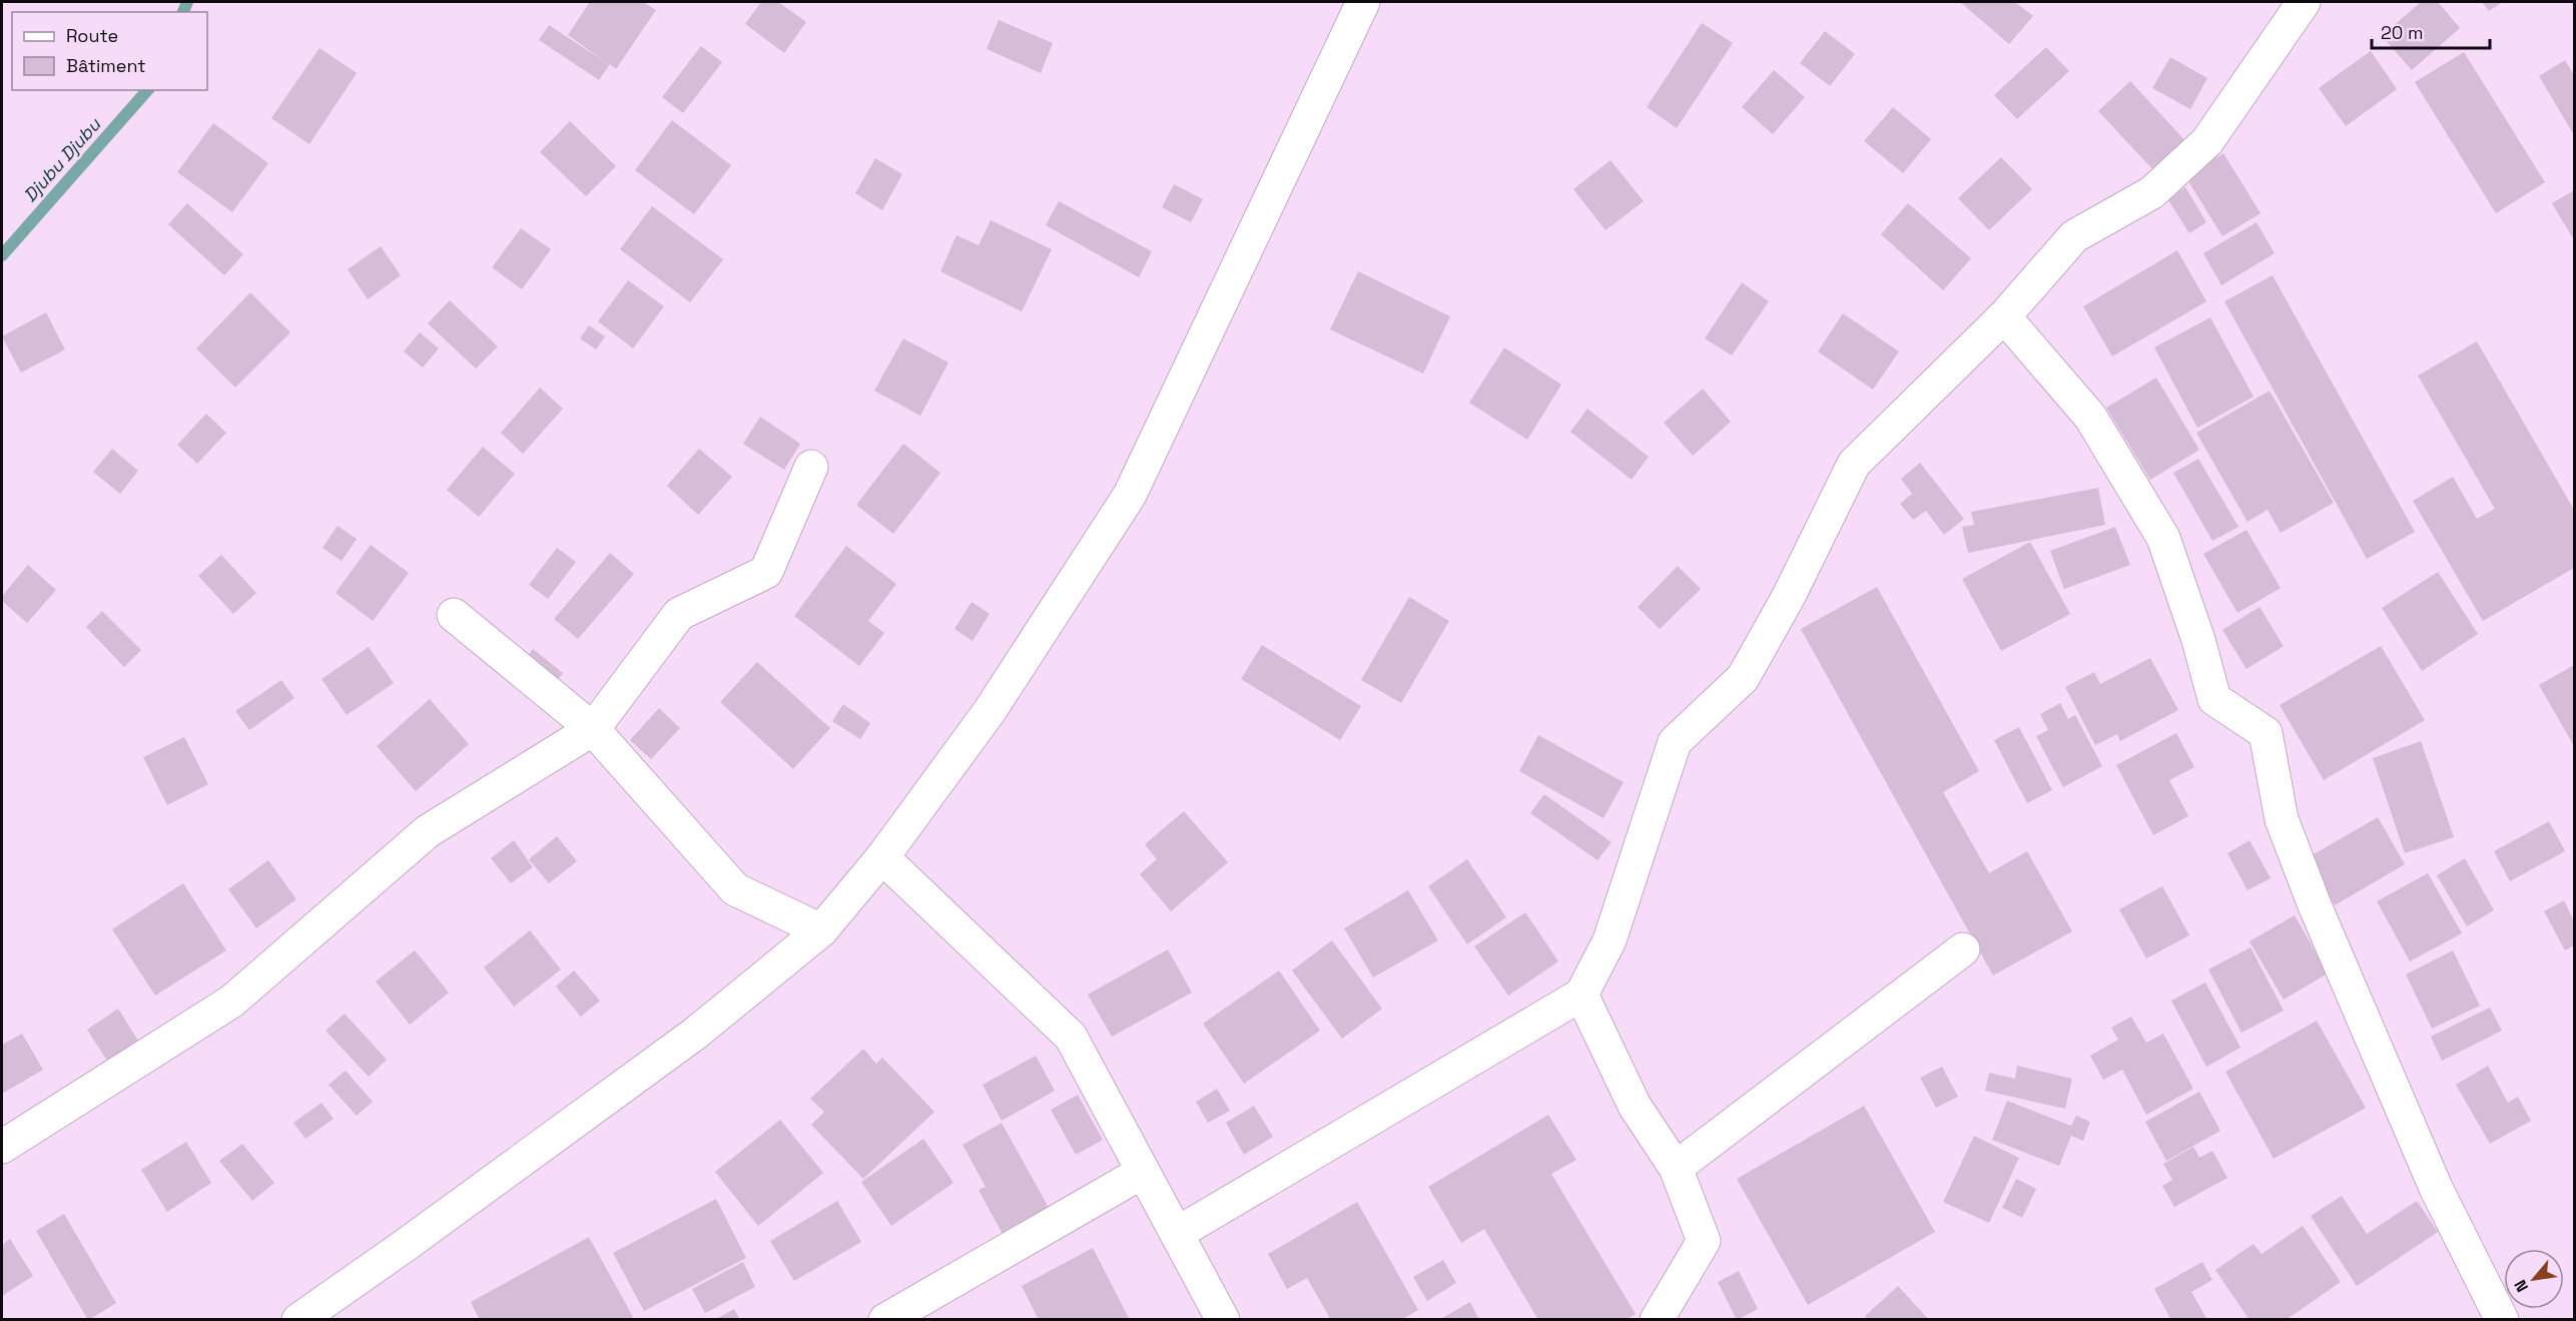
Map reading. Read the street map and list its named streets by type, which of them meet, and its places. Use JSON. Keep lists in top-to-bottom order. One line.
{"water":["Djubu Djubu"],"legend":["Route","Bâtiment"],"scale_bar":"20 m","north":"bottom left"}
